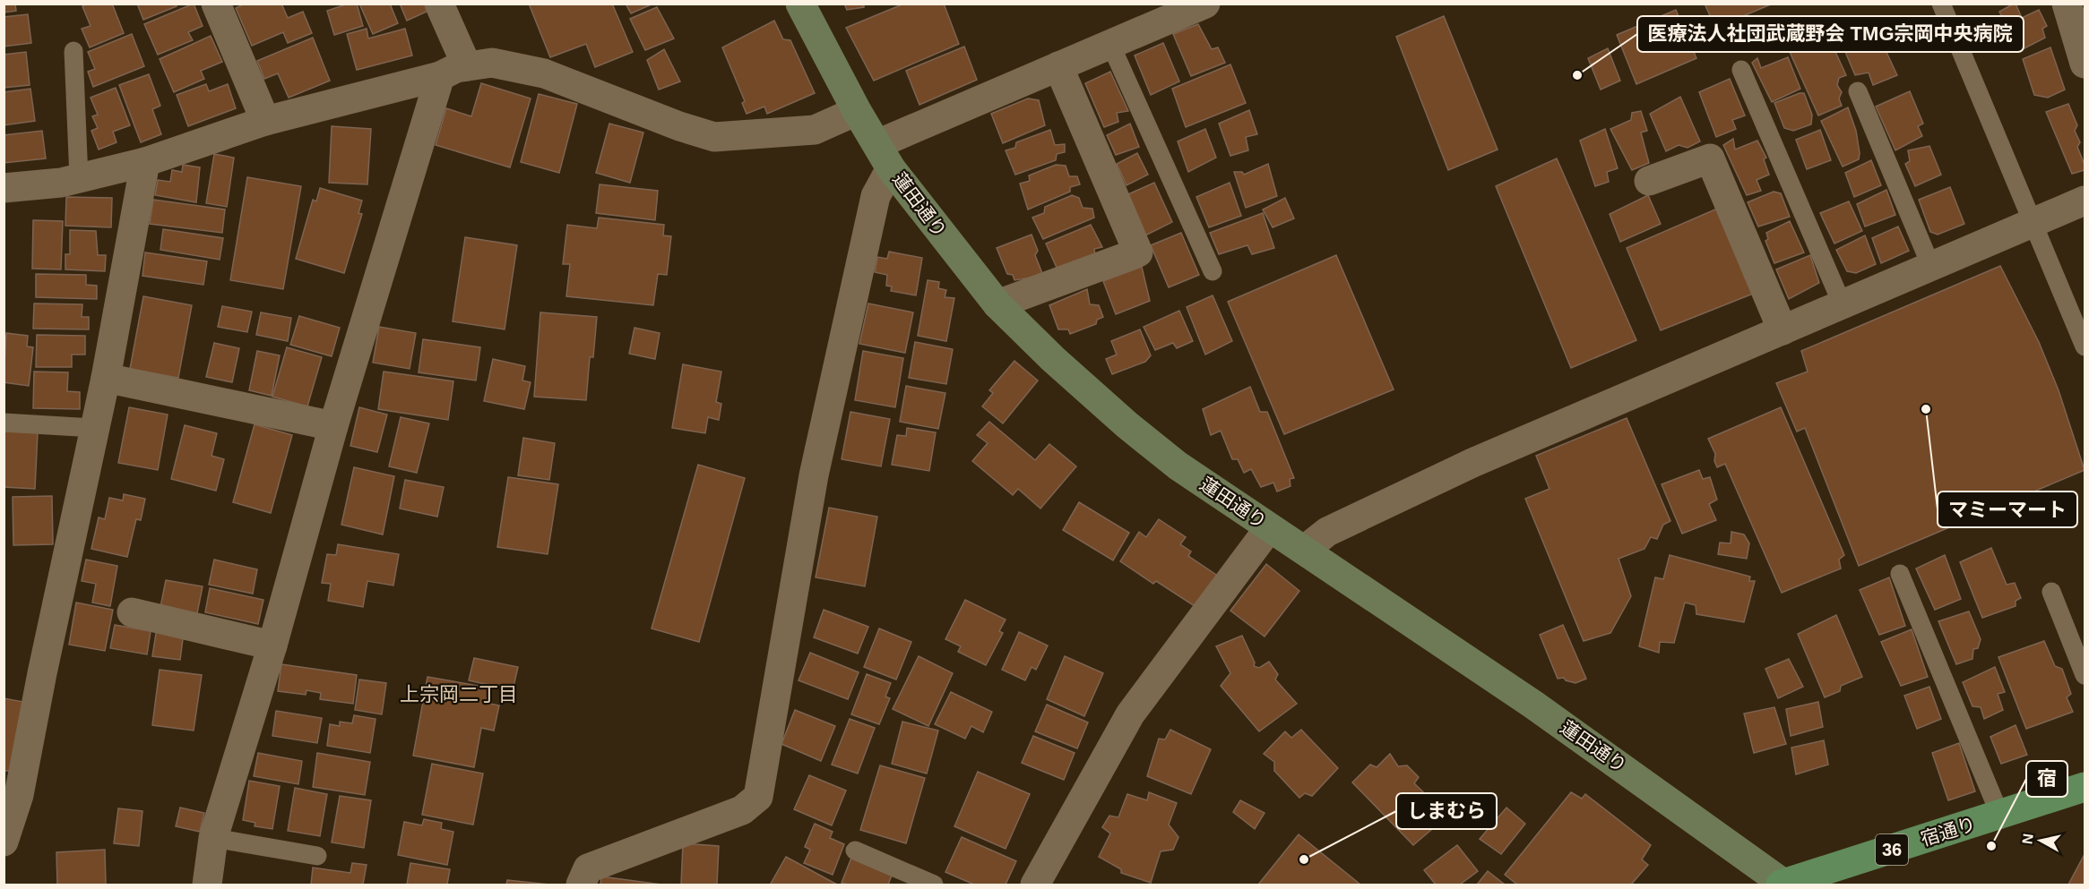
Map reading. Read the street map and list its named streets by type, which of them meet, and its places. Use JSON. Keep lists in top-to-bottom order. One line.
{"streets":{"main road":["蓮田通り","宿通り","36"]},"crossings":[["蓮田通り","宿通り"]],"districts":["上宗岡二丁目"],"places":["医療法人社団武蔵野会 TMG宗岡中央病院","マミーマート","宿","しまむら"],"north":"left"}
